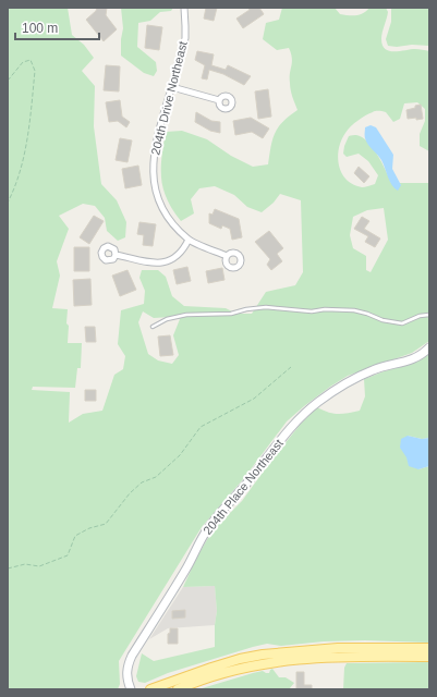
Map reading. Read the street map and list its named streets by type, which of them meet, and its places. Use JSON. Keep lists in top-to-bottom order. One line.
{"streets":{"street":["204th Drive Northeast","204th Place Northeast"]},"scale_bar":"100 m"}
